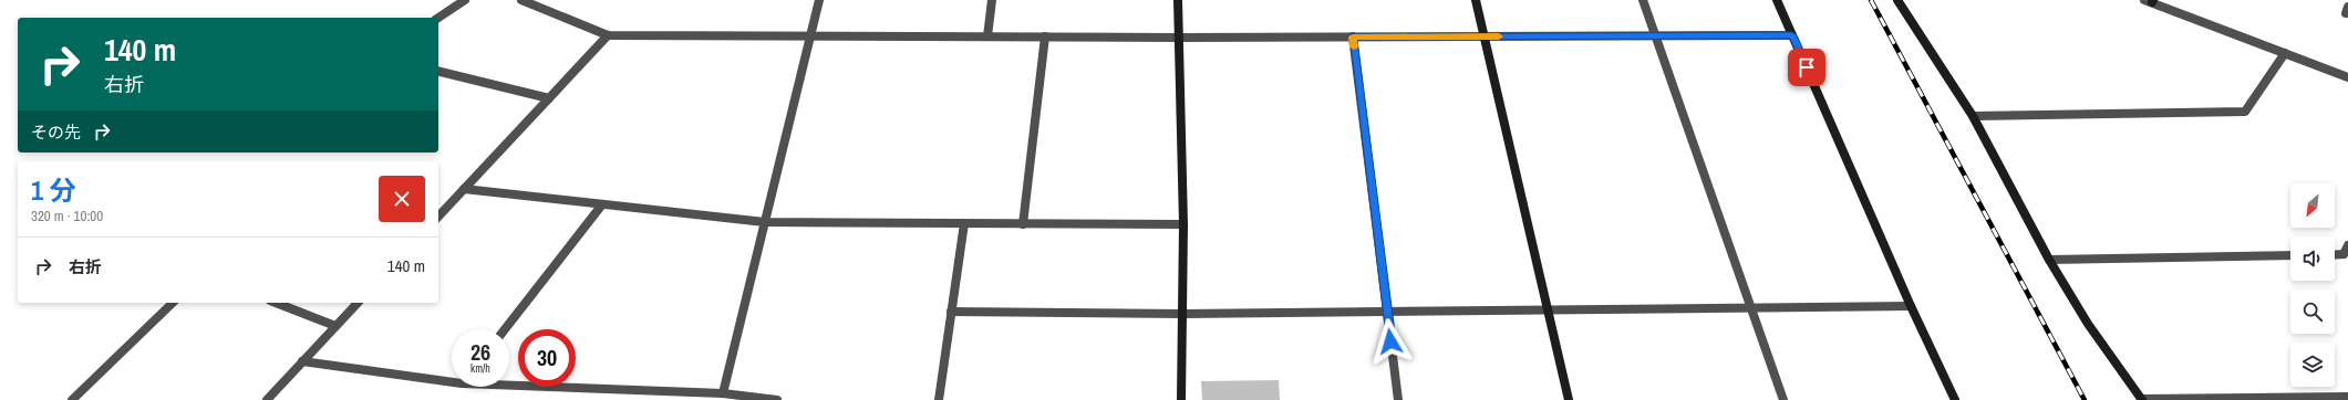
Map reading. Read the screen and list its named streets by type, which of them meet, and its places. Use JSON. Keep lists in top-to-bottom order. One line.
{"north":"bottom left","page":{"turn":["140 m","右折"],"then":"その先","heading":["1 分","320 m · 10:00"],"list":[{"name":"右折","value":"140 m"}],"speed":"26 km/h","limit":"30"}}
